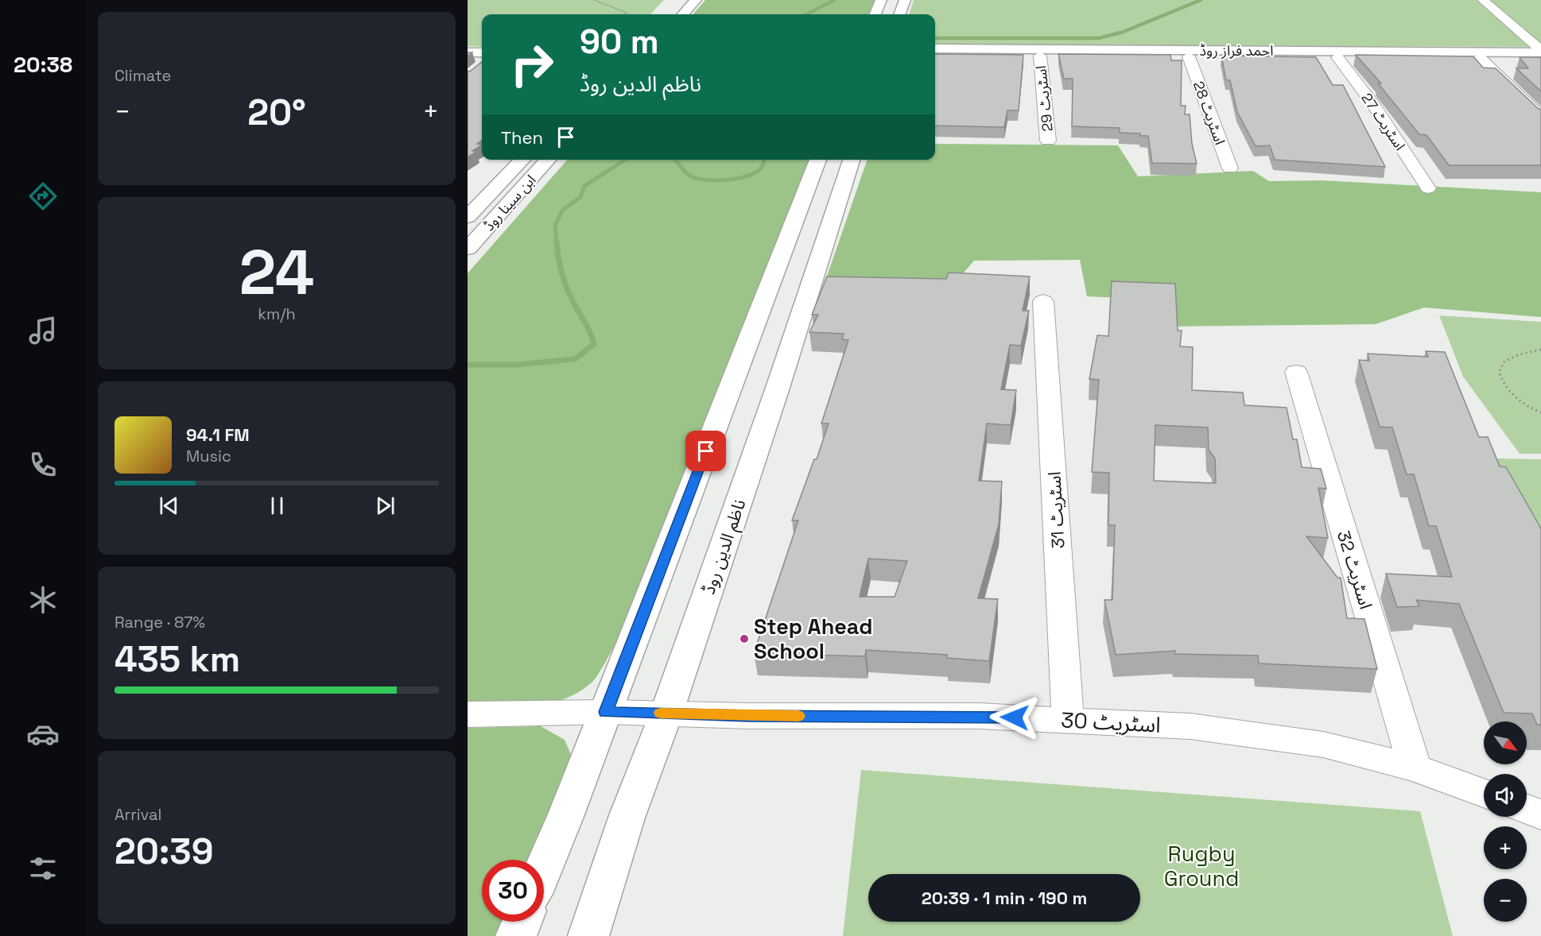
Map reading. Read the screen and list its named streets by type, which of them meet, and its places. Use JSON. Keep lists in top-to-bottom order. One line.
{"streets":{"main road":["احمد فراز روڈ","ابن سینا روڈ","ناظم الدین روڈ"],"street":["اسٹریٹ 29","اسٹریٹ 28","اسٹریٹ 27","اسٹریٹ 31","اسٹریٹ 32","اسٹریٹ 30"]},"crossings":[["احمد فراز روڈ","اسٹریٹ 29"],["احمد فراز روڈ","اسٹریٹ 28"],["احمد فراز روڈ","اسٹریٹ 27"],["اسٹریٹ 31","اسٹریٹ 30"],["ناظم الدین روڈ","اسٹریٹ 30"],["اسٹریٹ 32","اسٹریٹ 30"]],"parks":["Rugby Ground"],"places":["Step Ahead School"],"north":"bottom right","page":{"tabs":"20:38","tile":["Climate",["24","km/h"],["Range · 87%","435 km"],["Arrival","20:39"]],"turn":["90 m","ناظم الدین روڈ"],"heat":["−","20°","+"],"then":"Then","song":["94.1 FM","Music"],"map_buttons":["+","−"],"limit":"30","trip":"20:39 · 1 min · 190 m"}}
